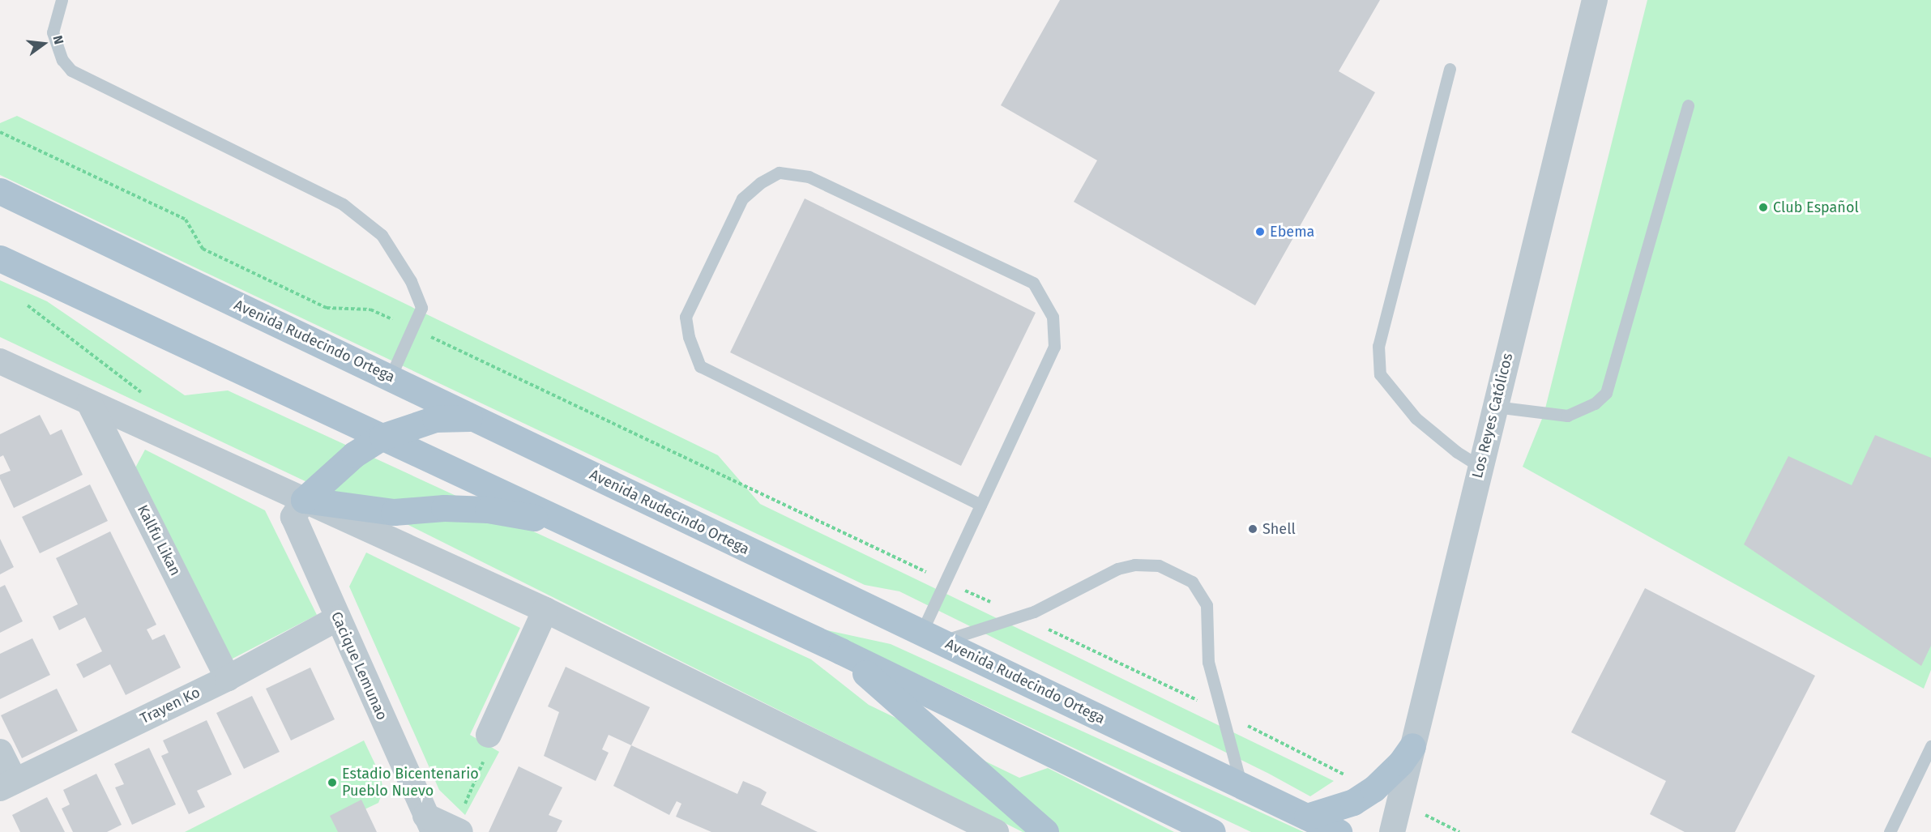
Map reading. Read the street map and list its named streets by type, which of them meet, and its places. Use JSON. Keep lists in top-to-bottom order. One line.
{"streets":{"main road":["Avenida Rudecindo Ortega"],"street":["Los Reyes Católicos","Kallfu Likan","Cacique Lemunao","Trayen Ko"]},"crossings":[["Kallfu Likan","Trayen Ko"],["Cacique Lemunao","Trayen Ko"]],"places":["Club Español","Ebema","Shell","Estadio Bicentenario Pueblo Nuevo"],"north":"right"}
